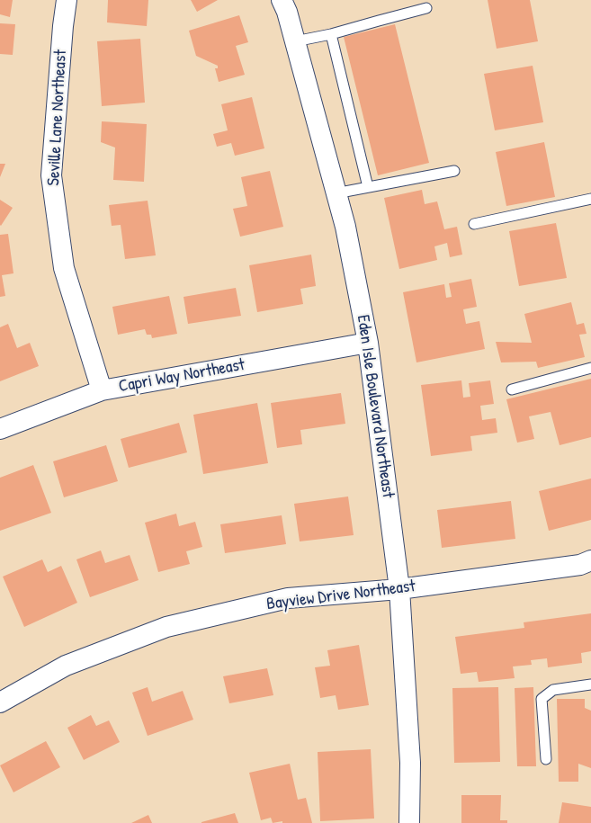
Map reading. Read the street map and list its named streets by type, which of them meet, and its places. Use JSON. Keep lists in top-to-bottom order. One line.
{"streets":{"street":["Seville Lane Northeast","Capri Way Northeast","Eden Isle Boulevard Northeast","Bayview Drive Northeast"]},"crossings":[["Seville Lane Northeast","Capri Way Northeast"],["Capri Way Northeast","Eden Isle Boulevard Northeast"],["Eden Isle Boulevard Northeast","Bayview Drive Northeast"]]}
